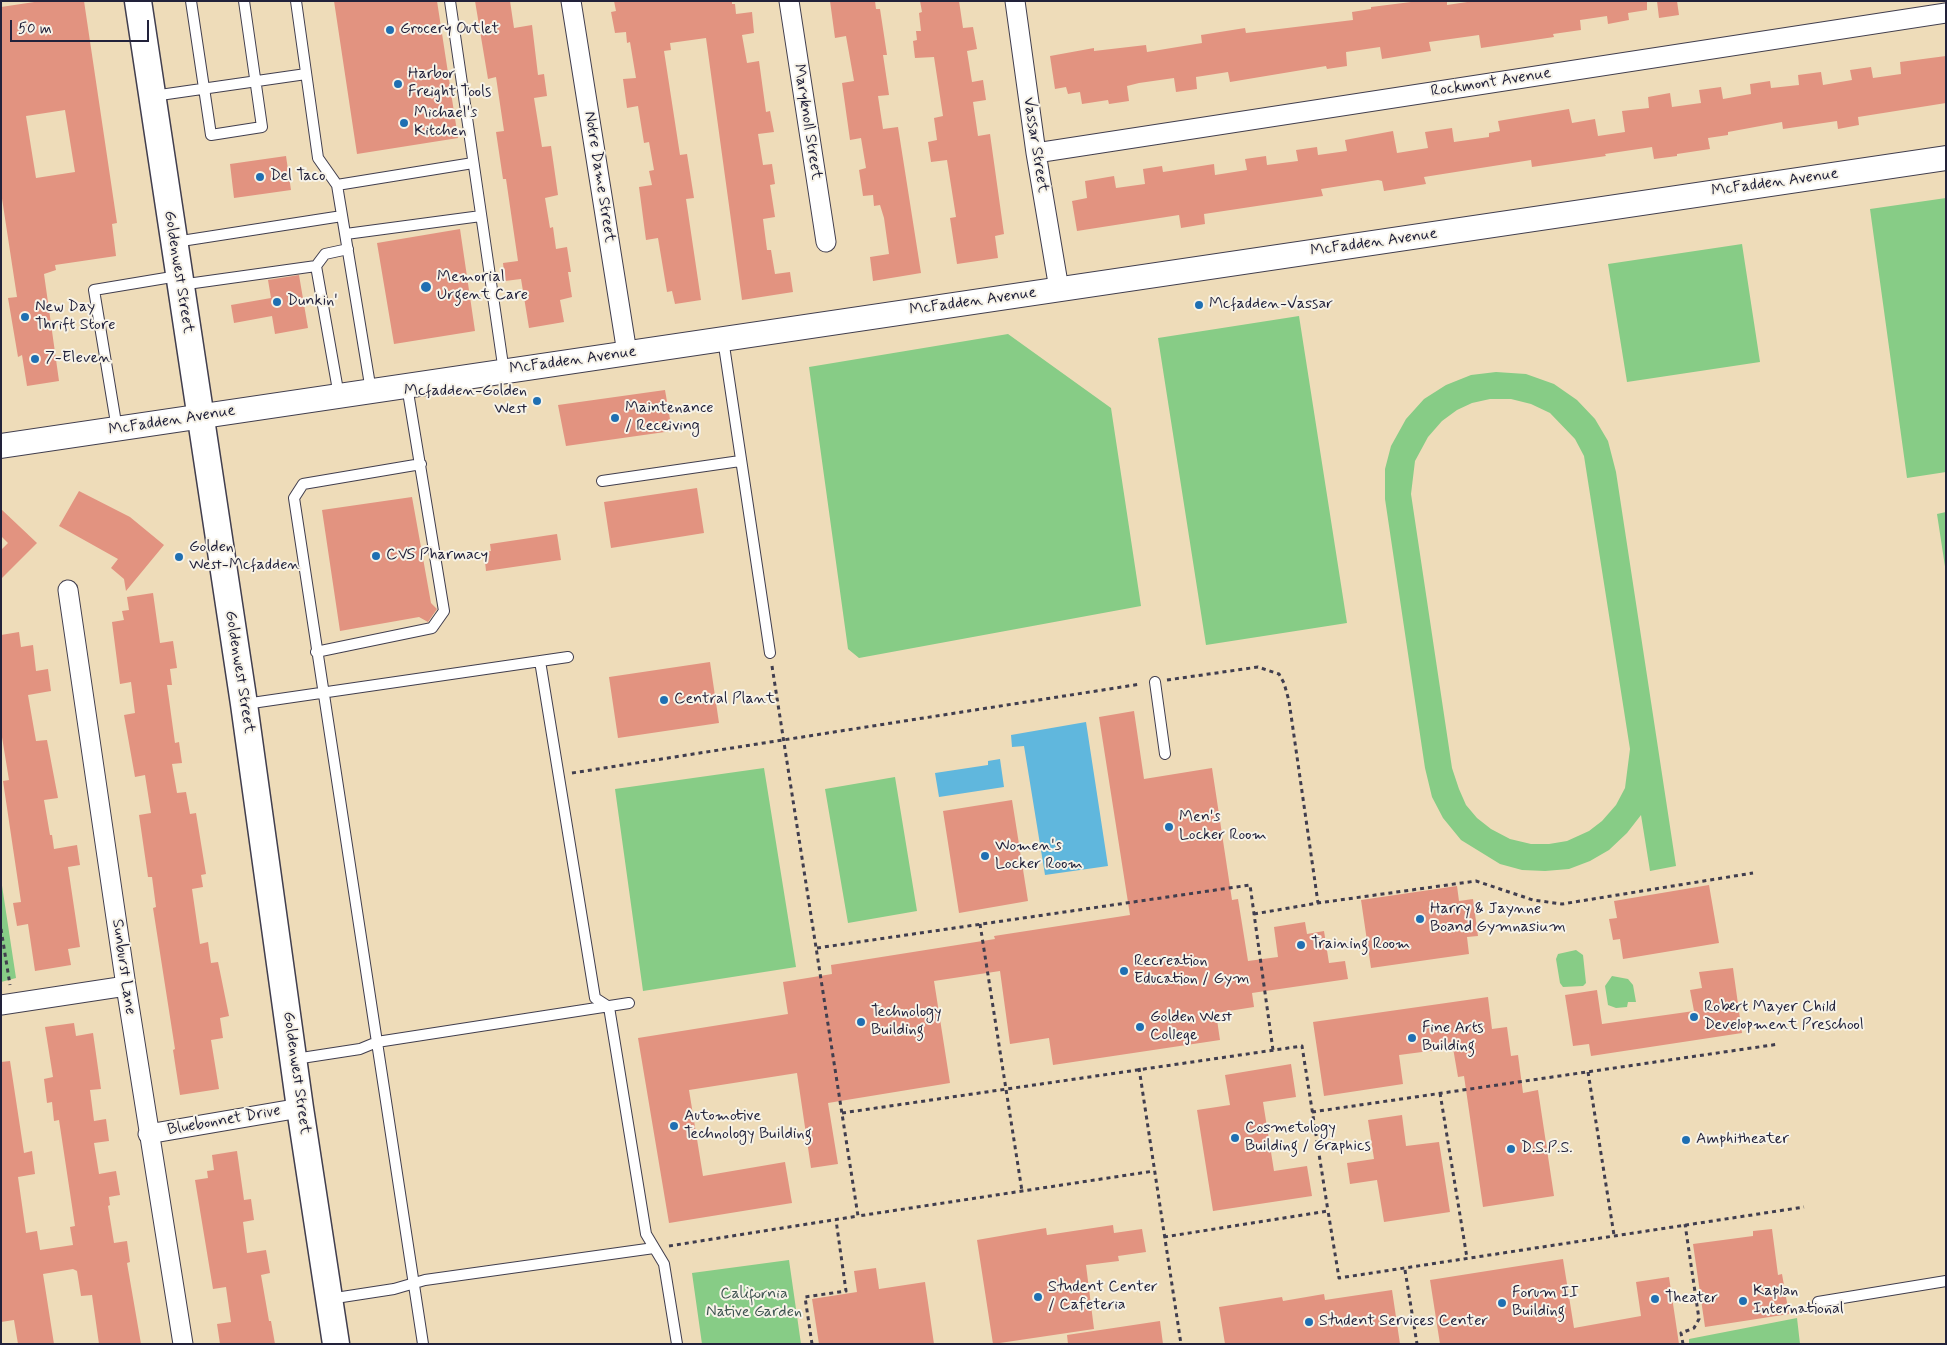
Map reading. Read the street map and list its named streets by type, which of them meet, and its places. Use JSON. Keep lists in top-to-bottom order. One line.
{"streets":{"main road":["Goldenwest Street"],"street":["Rockmont Avenue","Maryknoll Street","Vassar Street","Notre Dame Street","McFadden Avenue","Sunburst Lane","Bluebonnet Drive"]},"crossings":[["Rockmont Avenue","Vassar Street"],["Vassar Street","McFadden Avenue"],["Notre Dame Street","McFadden Avenue"],["McFadden Avenue","Goldenwest Street"],["Goldenwest Street","Bluebonnet Drive"],["Sunburst Lane","Bluebonnet Drive"]],"parks":["California Native Garden"],"places":["Grocery Outlet","Harbor Freight Tools","Michael's Kitchen","Del Taco","Memorial Urgent Care","Dunkin'","Mcfadden-Vassar","New Day Thrift Store","7-Eleven","Mcfadden-Golden West","Maintenance / Receiving","CVS Pharmacy","Golden West-Mcfadden","Central Plant","Men's Locker Room","Women's Locker Room","Harry & Jaynne Boand Gymnasium","Training Room","Recreation Education / Gym","Robert Mayer Child Development Preschool","Technology Building","Golden West College","Fine Arts Building","Automotive Technology Building","Cosmetology Building / Graphics","Amphitheater","D.S.P.S.","Student Center / Cafeteria","Theater","Kaplan International","Forum II Building","Student Services Center"],"scale_bar":"50 m"}
